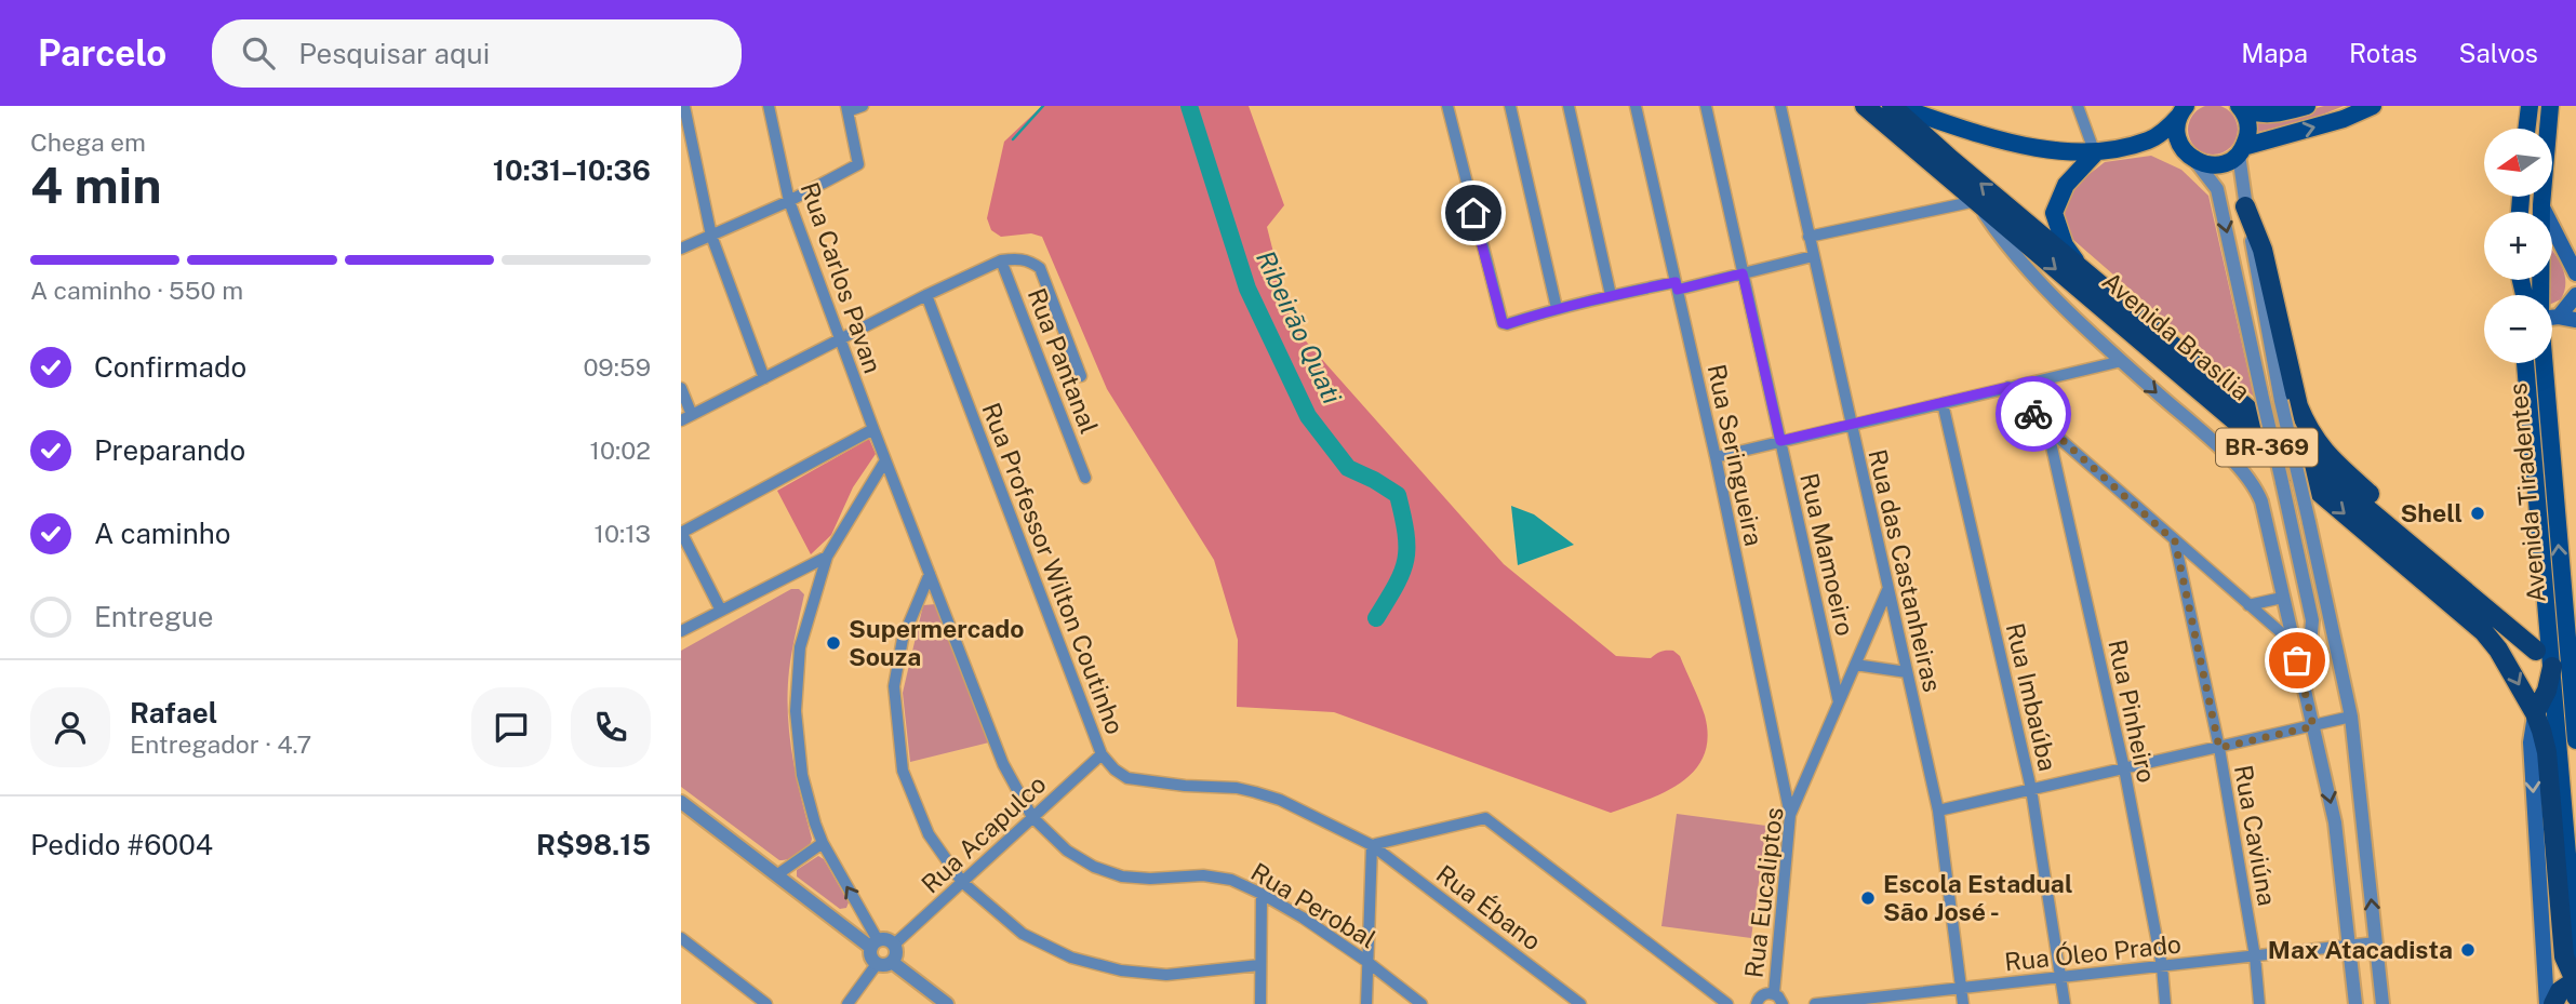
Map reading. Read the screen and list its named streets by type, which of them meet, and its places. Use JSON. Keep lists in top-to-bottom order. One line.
{"streets":{"highway":["Avenida Brasília","BR-369"],"main road":["Avenida Tiradentes"],"street":["Rua Carlos Pavan","Rua Pantanal","Rua Seringueira","Rua Mamoeiro","Rua Professor Wilton Coutinho","Rua das Castanheiras","Rua Imbaúba","Rua Pinheiro","Rua Acapulco","Rua Caviúna","Rua Eucaliptos","Rua Perobal","Rua Ébano","Rua Óleo Prado"]},"crossings":[["Rua Carlos Pavan","Rua Perobal"],["Avenida Brasília","BR-369"],["Rua Seringueira","Rua Eucaliptos"],["Rua Mamoeiro","Rua Eucaliptos"],["Rua Professor Wilton Coutinho","Rua Acapulco"],["Rua Professor Wilton Coutinho","Rua Ébano"],["Rua das Castanheiras","Rua Eucaliptos"],["Rua das Castanheiras","Rua Óleo Prado"],["Rua Imbaúba","Rua Óleo Prado"],["Rua Pinheiro","Rua Óleo Prado"],["Rua Acapulco","Rua Perobal"],["Rua Caviúna","Rua Óleo Prado"]],"water":["Ribeirão Quati"],"places":["Shell","Supermercado Souza","Escola Estadual São José -","Max Atacadista"],"north":"left","page":{"header":"Parcelo","search":"Pesquisar aqui","nav":["Mapa","Rotas","Salvos"],"heading":["4 min","Chega em","10:31–10:36"],"panel":["Rafael","Entregador · 4.7","Pedido #6004","R$98.15"],"map_buttons":["+","−"],"bar":"A caminho · 550 m","list":[["Confirmado","09:59"],["Preparando","10:02"],["A caminho","10:13"],"Entregue"]}}
